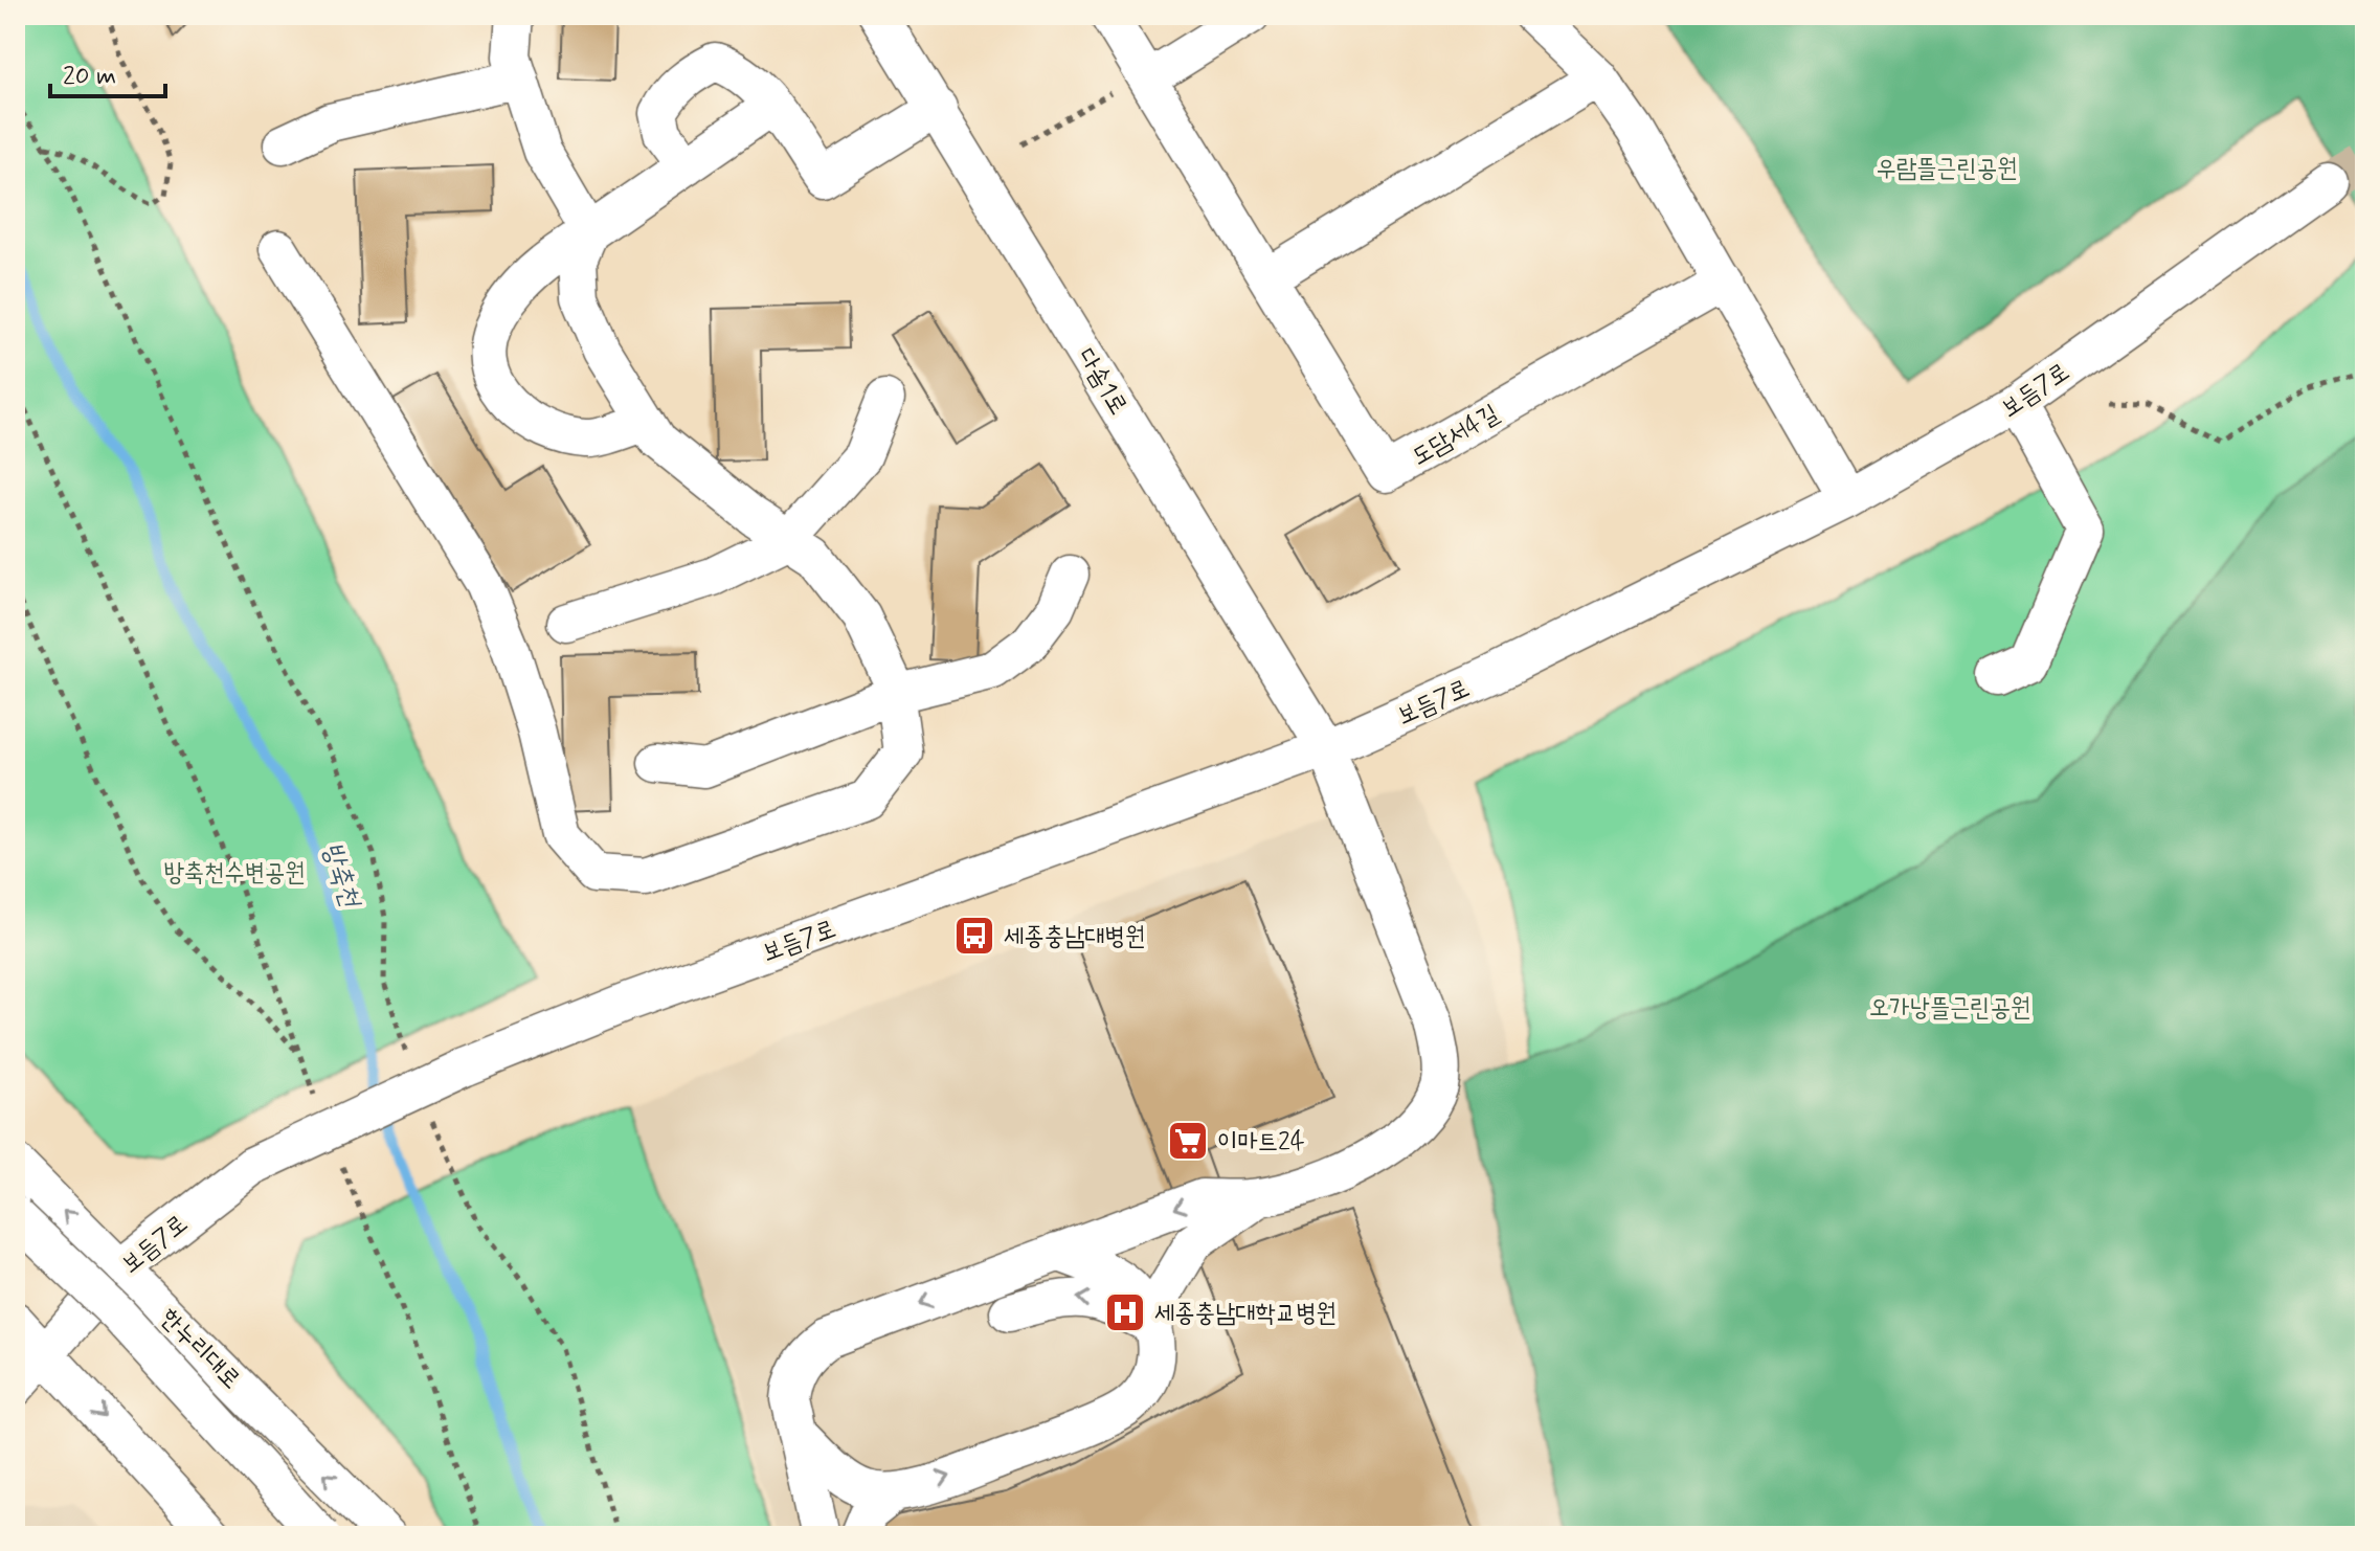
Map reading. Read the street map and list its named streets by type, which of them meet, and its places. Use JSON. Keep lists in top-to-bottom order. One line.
{"streets":{"street":["다솜1로","보듬7로","도담서4길","한누리대로"]},"crossings":[["다솜1로","보듬7로"],["보듬7로","한누리대로"]],"water":["방축천"],"parks":["우람뜰근린공원","방축천수변공원","오가낭뜰근린공원"],"places":{"bus stop":["세종충남대병원"],"supermarket":["이마트24"],"hospital":["세종충남대학교병원"]},"scale_bar":"20 m"}
